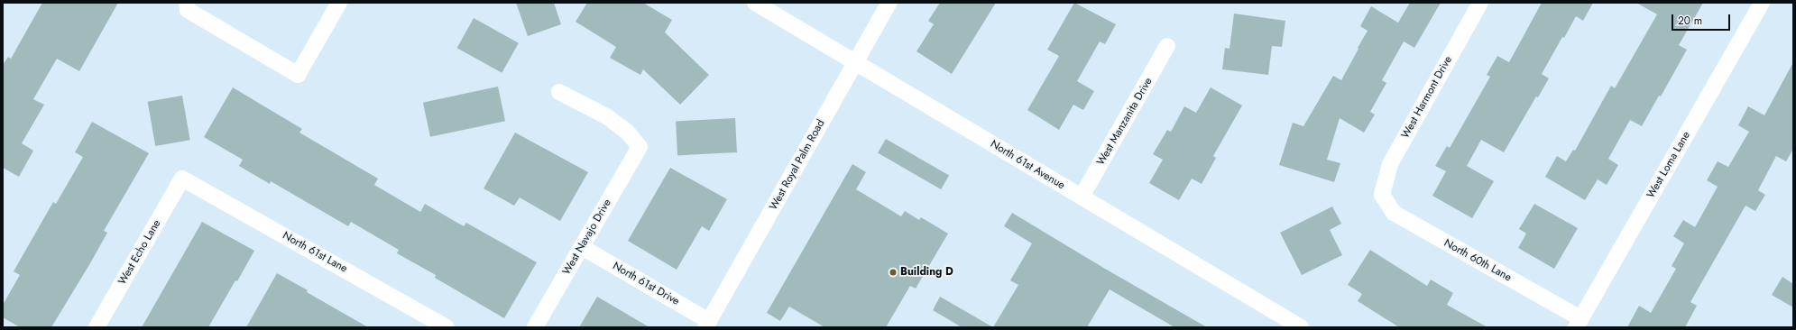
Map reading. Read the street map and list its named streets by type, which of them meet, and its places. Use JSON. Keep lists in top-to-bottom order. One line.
{"streets":{"street":["West Harmont Drive","West Manzanita Drive","West Royal Palm Road","North 61st Avenue","West Loma Lane","West Navajo Drive","West Echo Lane","North 61st Lane","North 60th Lane","North 61st Drive"]},"crossings":[["West Harmont Drive","North 60th Lane"],["West Manzanita Drive","North 61st Avenue"],["West Royal Palm Road","North 61st Avenue"],["West Royal Palm Road","North 61st Drive"],["West Loma Lane","North 60th Lane"],["West Navajo Drive","North 61st Drive"],["West Echo Lane","North 61st Lane"]],"places":["Building D"],"scale_bar":"20 m"}
